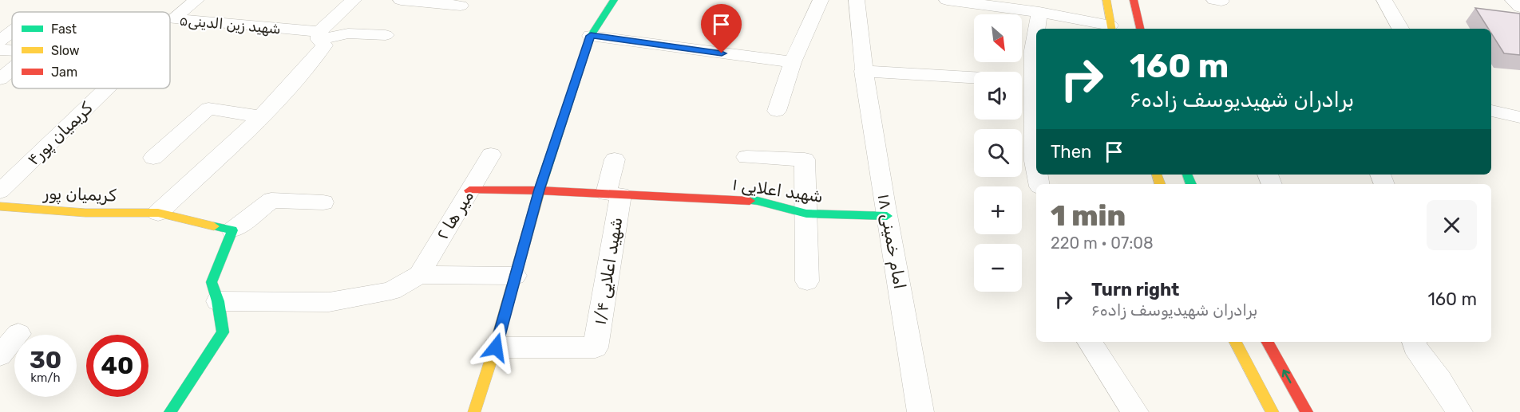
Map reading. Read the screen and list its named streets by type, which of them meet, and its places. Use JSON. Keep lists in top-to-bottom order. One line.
{"streets":{"street":["شهید زین الدینی۵","کریمیان پور۴","شهید اعلایی ۱","کریمیان پور","میر ها ۲","امام خمینی ۱۸","شهید اعلایی ۱/۴"]},"crossings":[["شهید اعلایی ۱","میر ها ۲"],["شهید اعلایی ۱","امام خمینی ۱۸"],["شهید اعلایی ۱","شهید اعلایی ۱/۴"]],"legend":["Fast","Slow","Jam"],"north":"bottom right","page":{"map_buttons":["+","−"],"turn":["160 m","برادران شهیدیوسف زاده۶"],"then":"Then","heading":["1 min","220 m · 07:08"],"list":[{"name":"Turn right","note":"برادران شهیدیوسف زاده۶","value":"160 m"}],"speed":"30 km/h","limit":"40"}}
